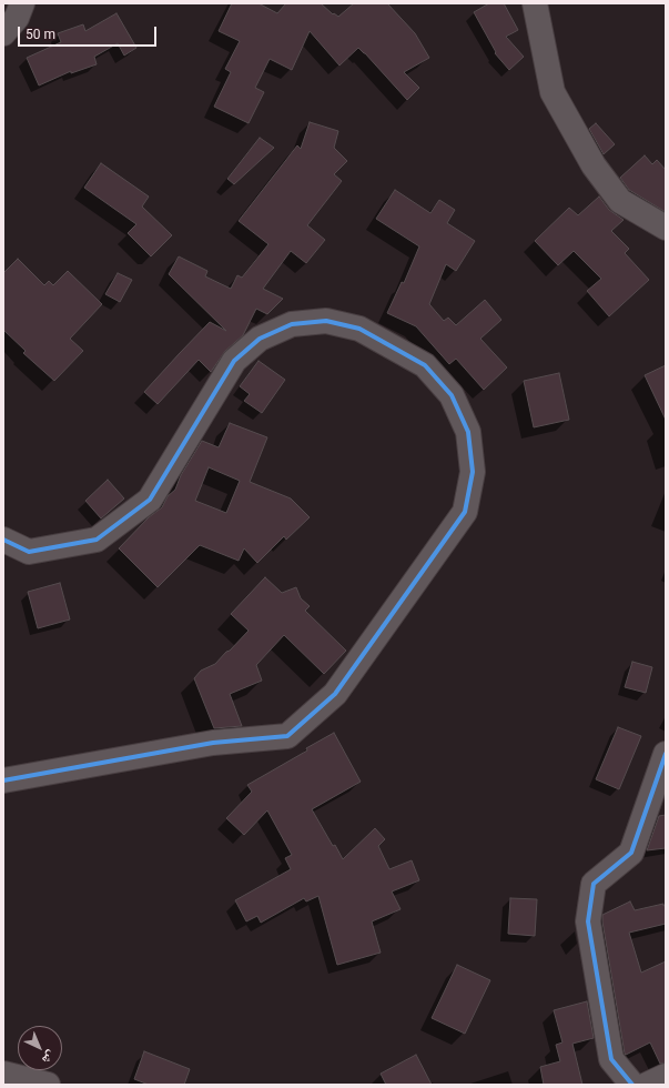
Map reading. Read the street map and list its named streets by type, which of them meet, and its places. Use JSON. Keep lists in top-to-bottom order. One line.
{"scale_bar":"50 m","north":"bottom right"}
